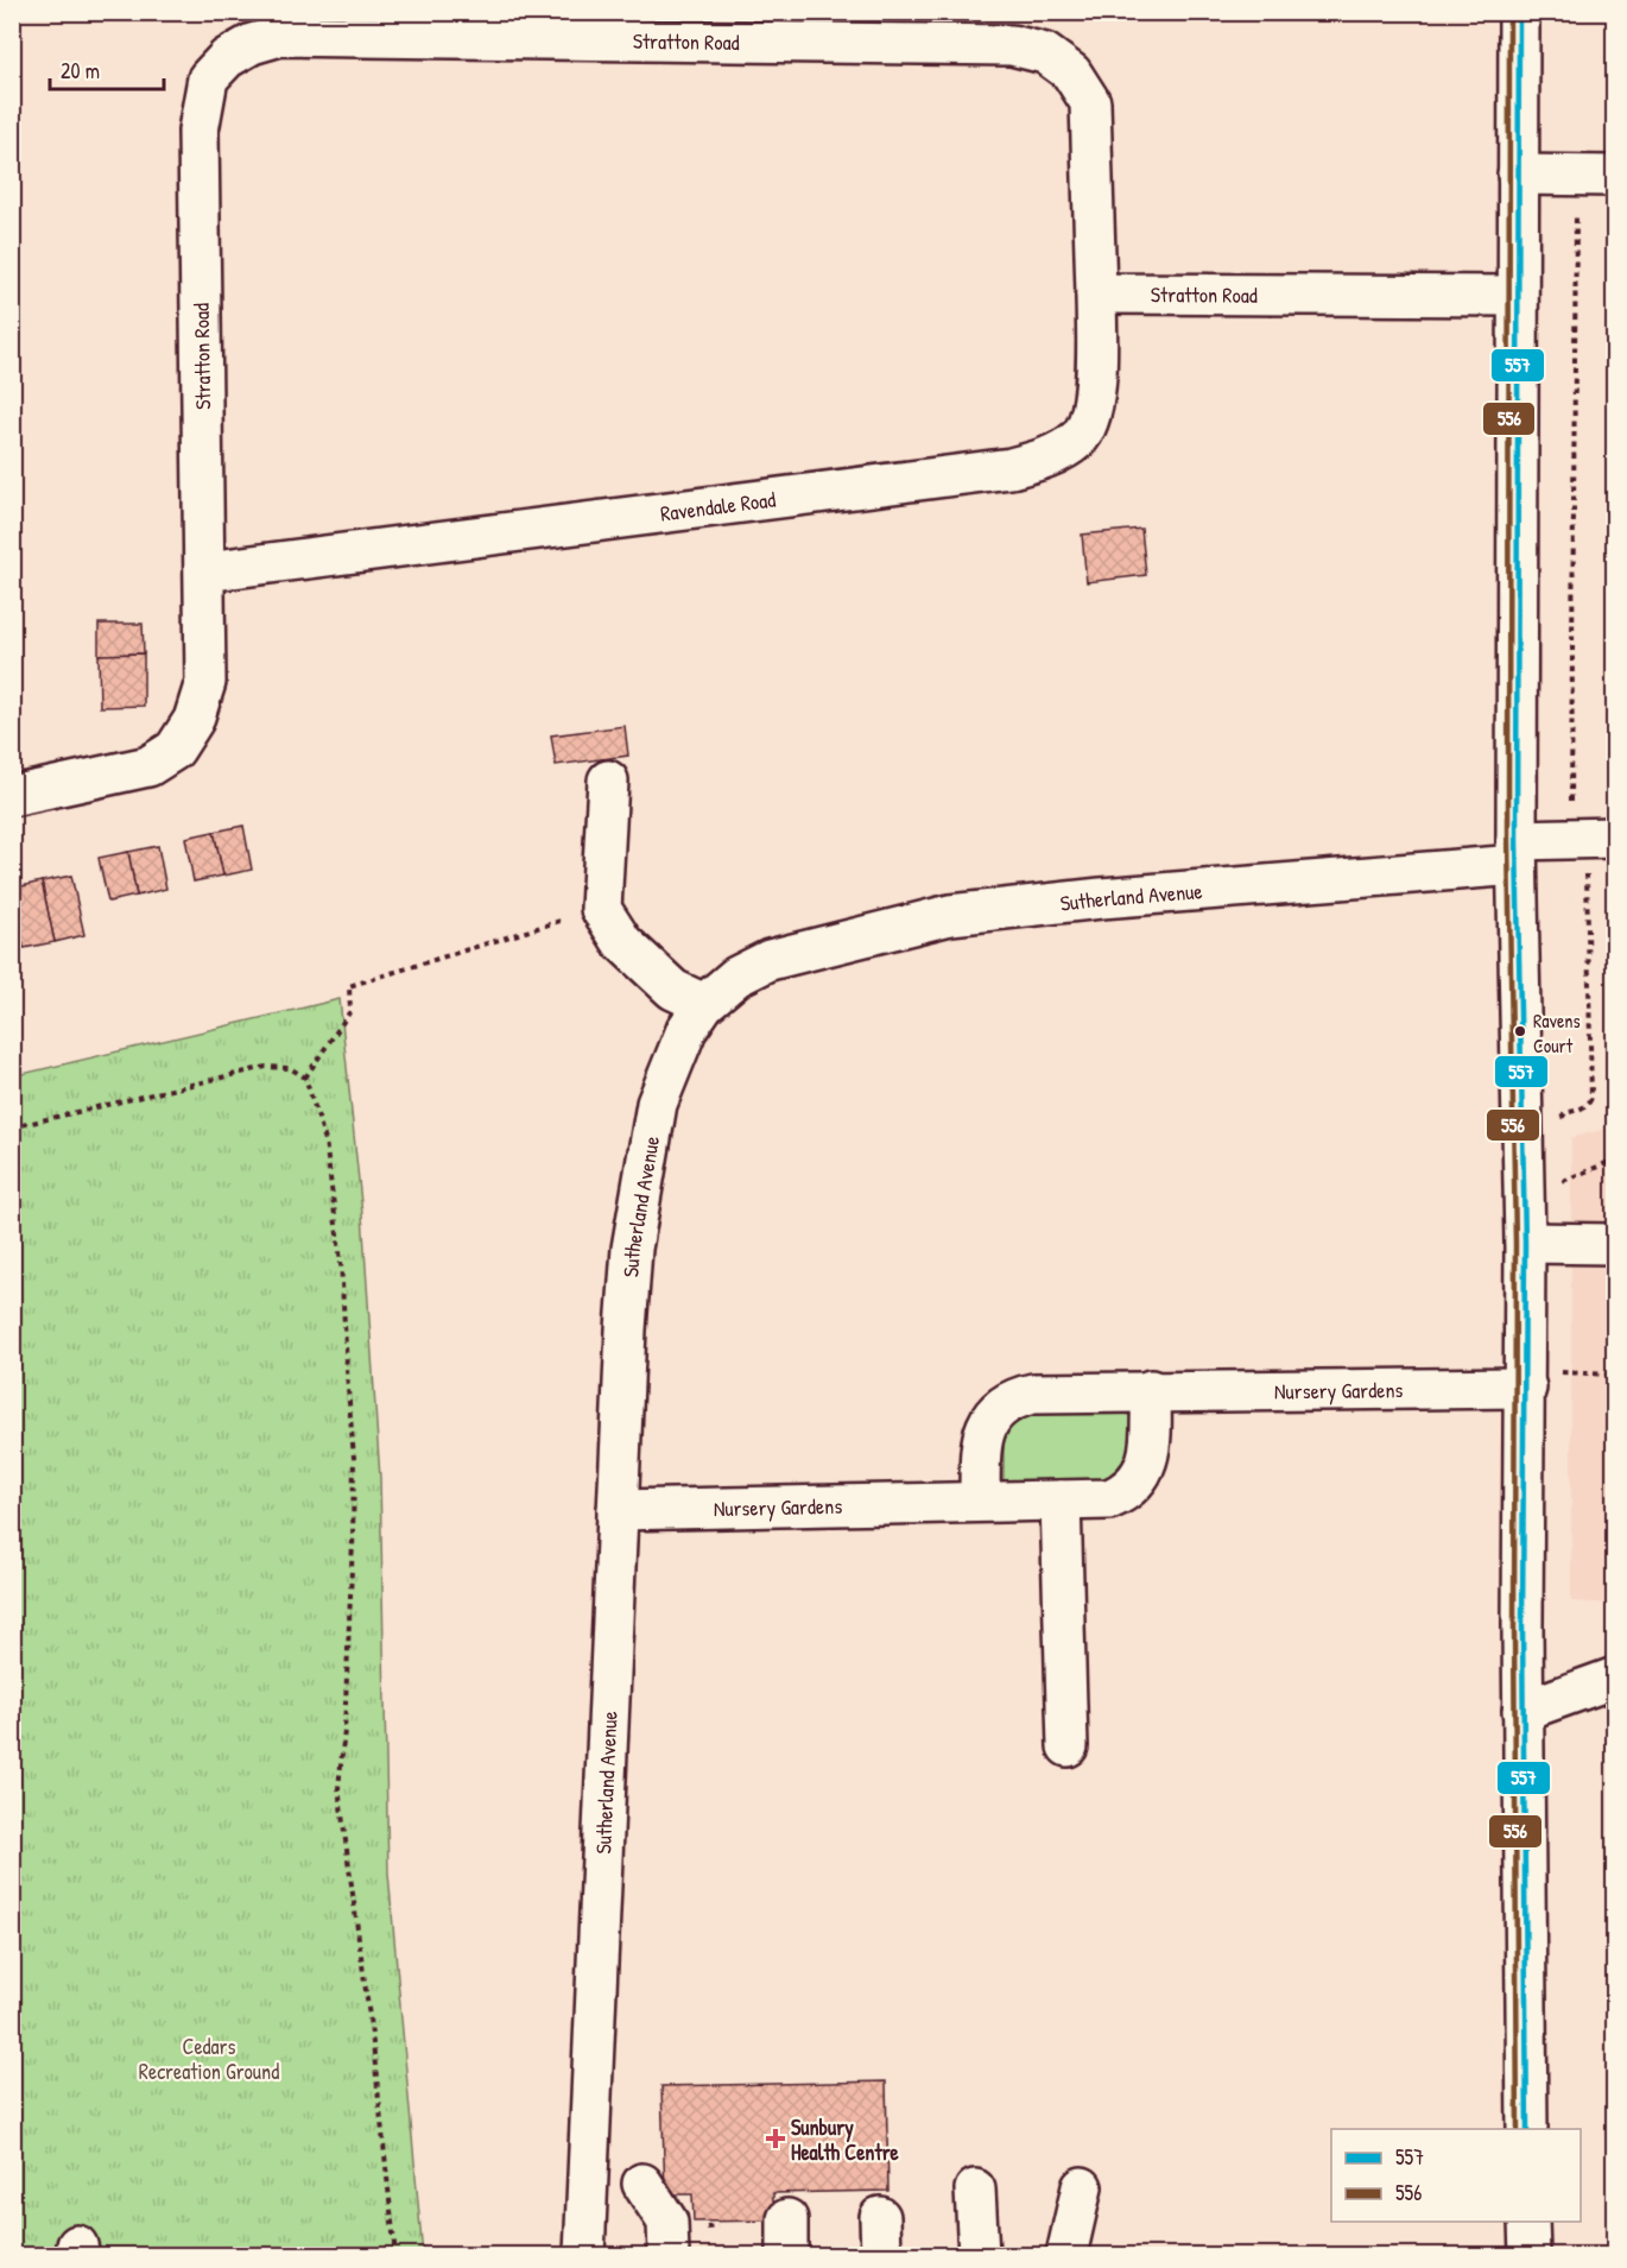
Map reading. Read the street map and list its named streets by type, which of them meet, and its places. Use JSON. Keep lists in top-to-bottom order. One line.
{"streets":{"street":["Stratton Road","Ravendale Road","Sutherland Avenue","Nursery Gardens"]},"crossings":[["Stratton Road","Ravendale Road"],["Sutherland Avenue","Nursery Gardens"]],"parks":["Cedars Recreation Ground"],"places":{"other":["Ravens Court"],"health":["Sunbury Health Centre"]},"lines":["transit line 557","transit line 556"],"legend":["557","556"],"scale_bar":"20 m"}
